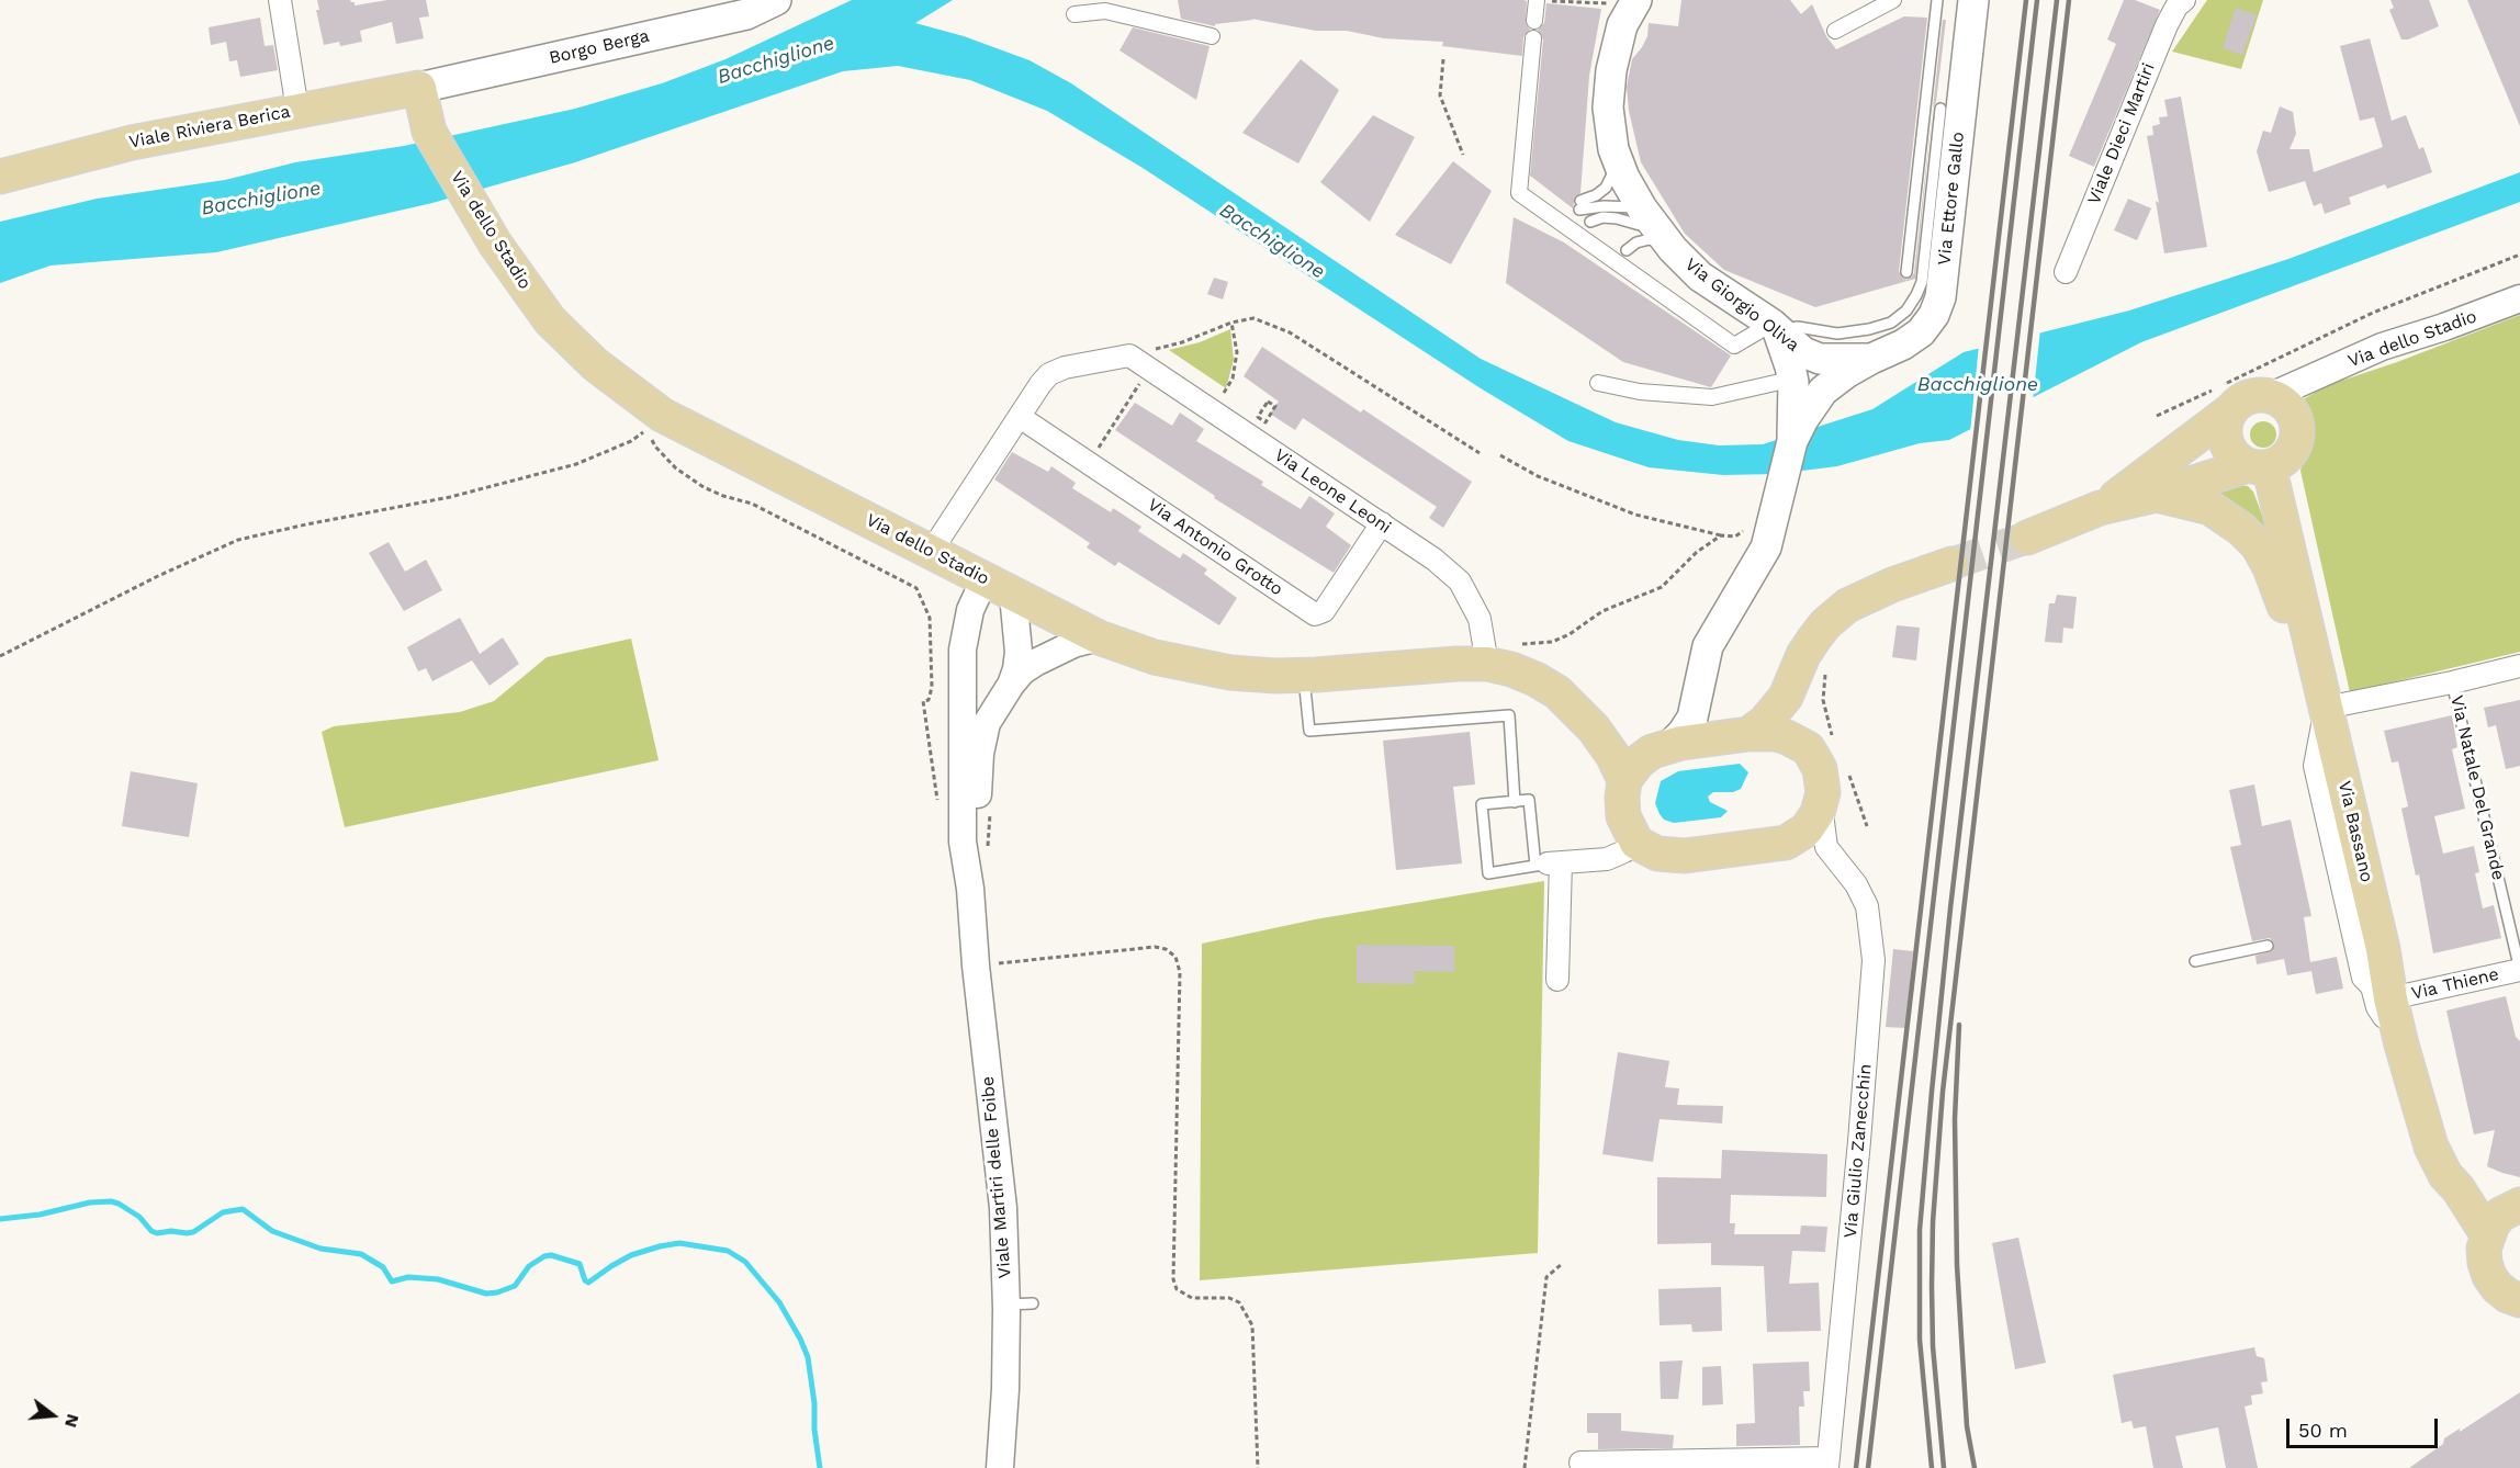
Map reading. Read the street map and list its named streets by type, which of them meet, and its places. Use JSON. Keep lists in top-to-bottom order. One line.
{"streets":{"main road":["Borgo Berga","Viale Riviera Berica","Via Ettore Gallo","Via dello Stadio","Via Giorgio Oliva","Via Bassano"],"street":["Viale Dieci Martiri","Via Leone Leoni","Via Antonio Grotto","Via Natale Del Grande","Via Thiene","Via Giulio Zanecchin","Viale Martiri delle Foibe"]},"crossings":[["Borgo Berga","Viale Riviera Berica"],["Borgo Berga","Via dello Stadio"],["Viale Riviera Berica","Via dello Stadio"],["Via Ettore Gallo","Via dello Stadio"],["Via Ettore Gallo","Via Giorgio Oliva"],["Via dello Stadio","Via Leone Leoni"],["Via dello Stadio","Via Bassano"],["Via dello Stadio","Viale Martiri delle Foibe"],["Via Leone Leoni","Via Antonio Grotto"],["Via Natale Del Grande","Via Bassano"],["Via Natale Del Grande","Via Thiene"],["Via Bassano","Via Thiene"]],"water":["Bacchiglione"],"scale_bar":"50 m","north":"right"}
